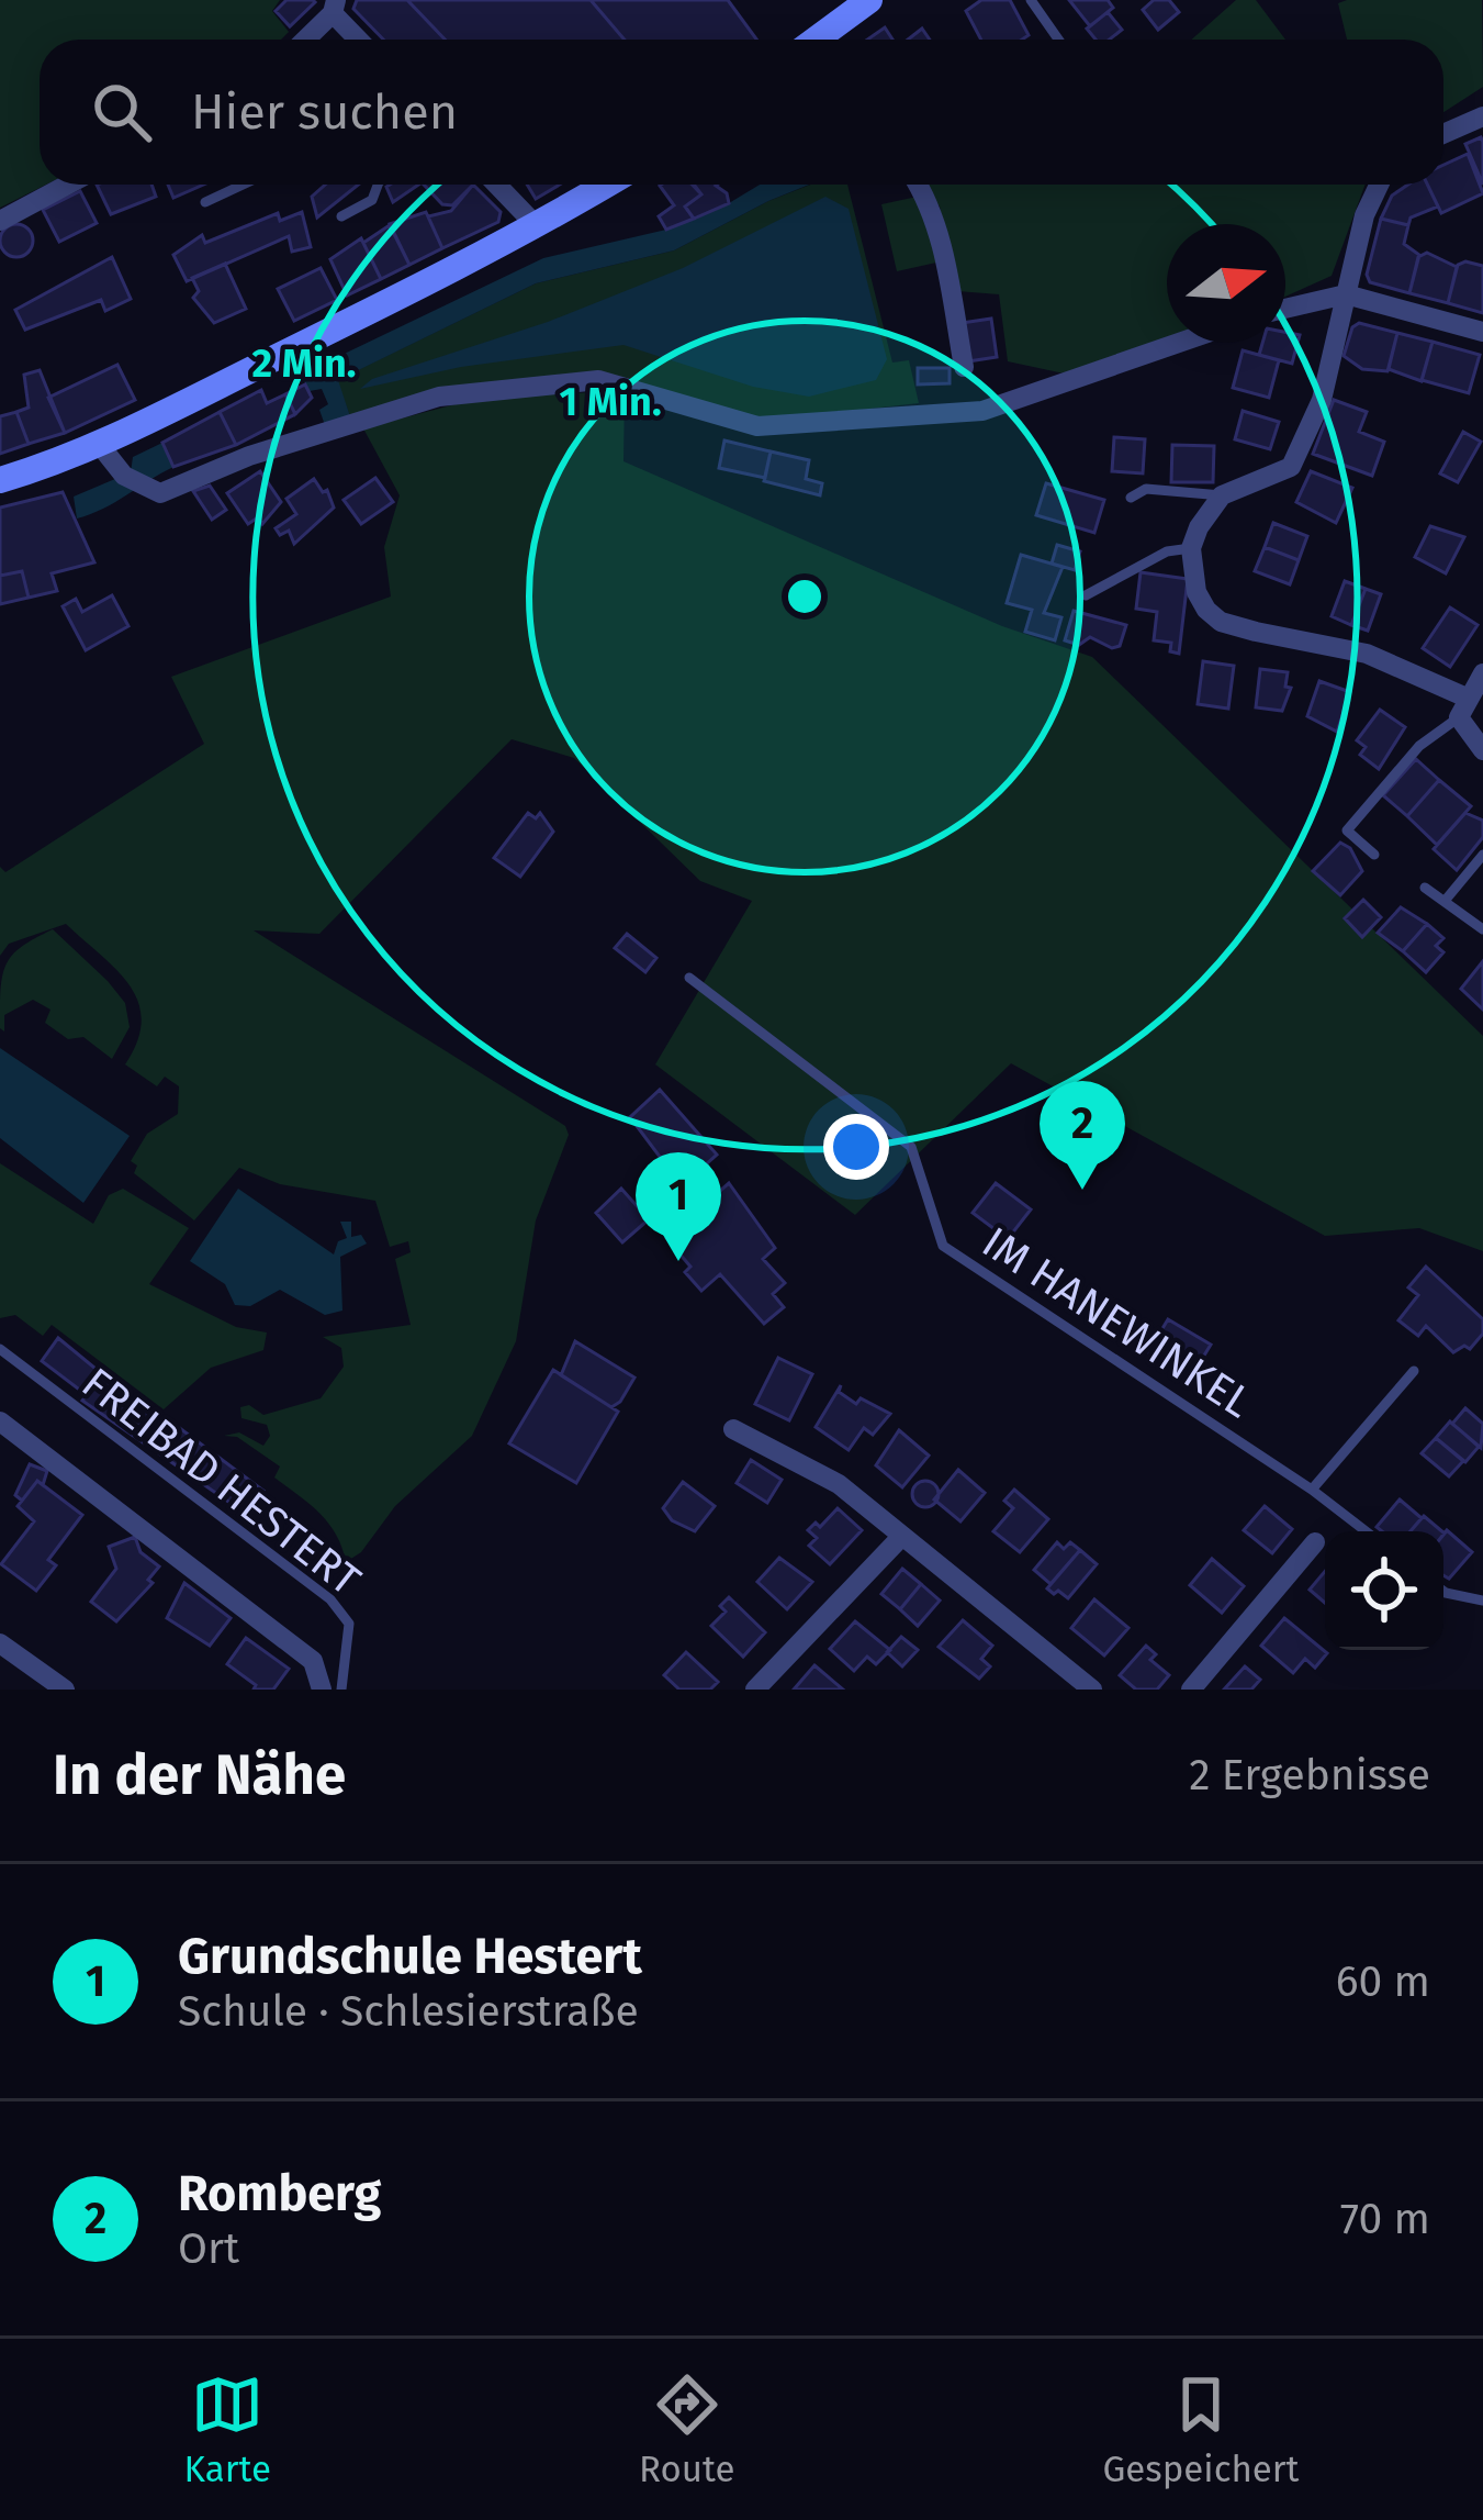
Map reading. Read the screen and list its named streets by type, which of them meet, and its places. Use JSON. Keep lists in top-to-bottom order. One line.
{"streets":{"lane":["IM HANEWINKEL","FREIBAD HESTERT"]},"north":"right","page":{"search":"Hier suchen","pins":["2","1"],"heading":["In der Nähe","2 Ergebnisse"],"list":[{"mark":"1","name":"Grundschule Hestert","note":"Schule · Schlesierstraße","value":"60 m"},{"mark":"2","name":"Romberg","note":"Ort","value":"70 m"}],"nav":["Karte","Route","Gespeichert"]},"rings":["2 Min.","1 Min."]}
